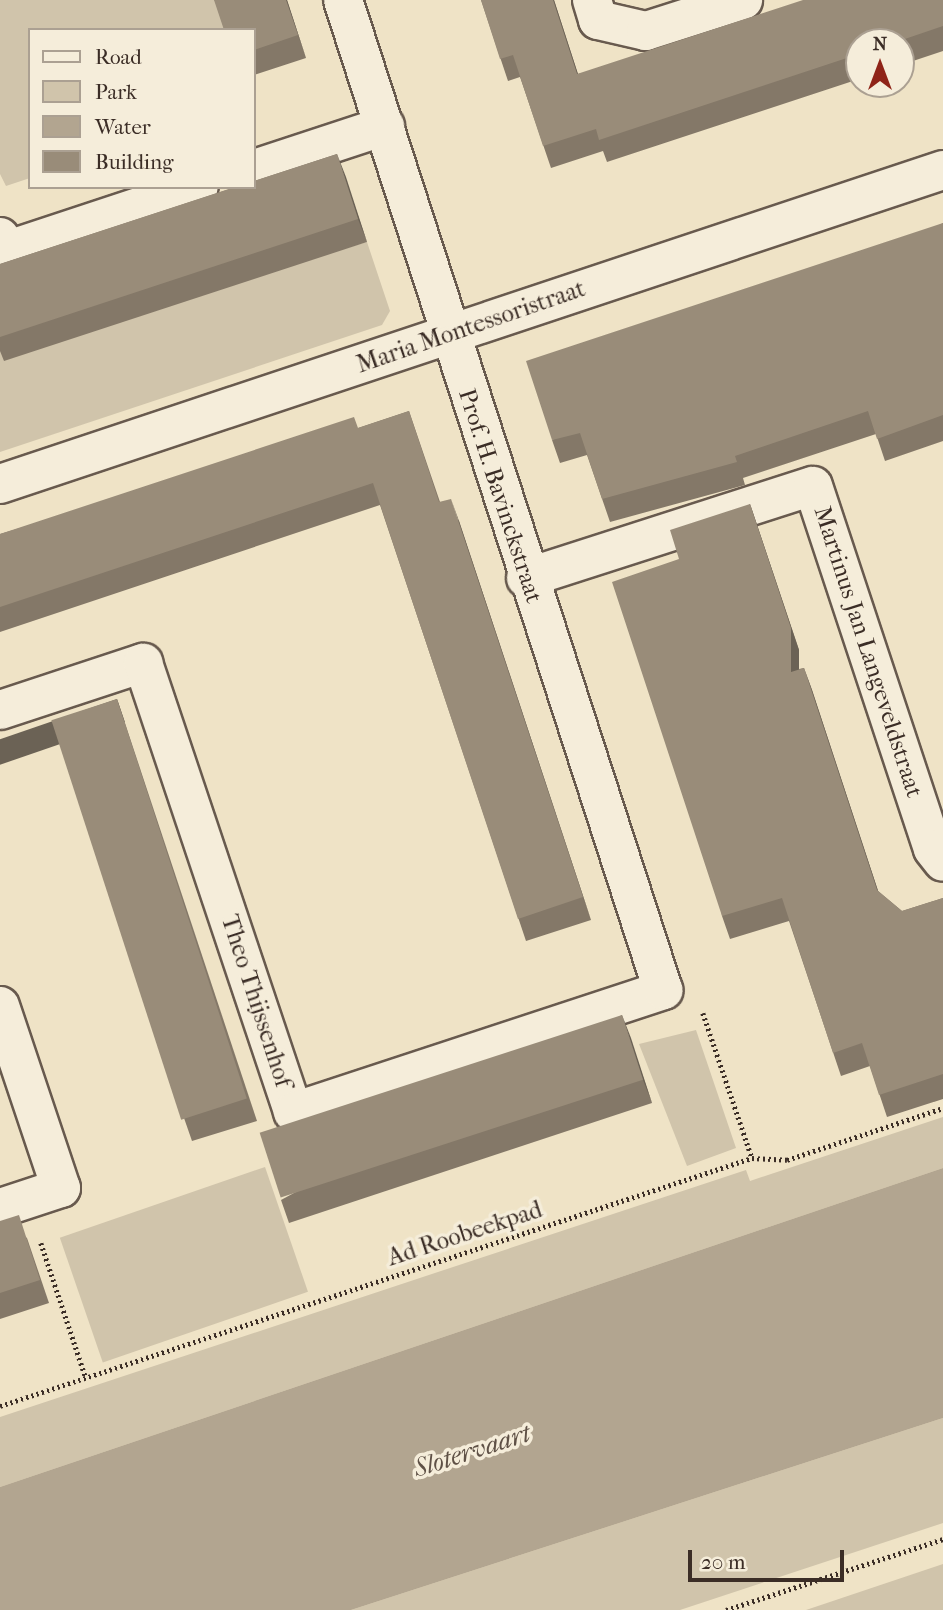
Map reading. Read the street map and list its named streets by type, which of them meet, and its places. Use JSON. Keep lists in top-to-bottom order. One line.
{"streets":{"street":["Maria Montessoristraat","Prof. H. Bavinckstraat","Martinus Jan Langeveldstraat","Theo Thijssenhof"],"path":["Ad Roobeekpad"]},"crossings":[["Maria Montessoristraat","Prof. H. Bavinckstraat"],["Prof. H. Bavinckstraat","Martinus Jan Langeveldstraat"],["Prof. H. Bavinckstraat","Theo Thijssenhof"]],"water":["Slotervaart"],"legend":["Road","Park","Water","Building"],"scale_bar":"20 m","north":"top"}
